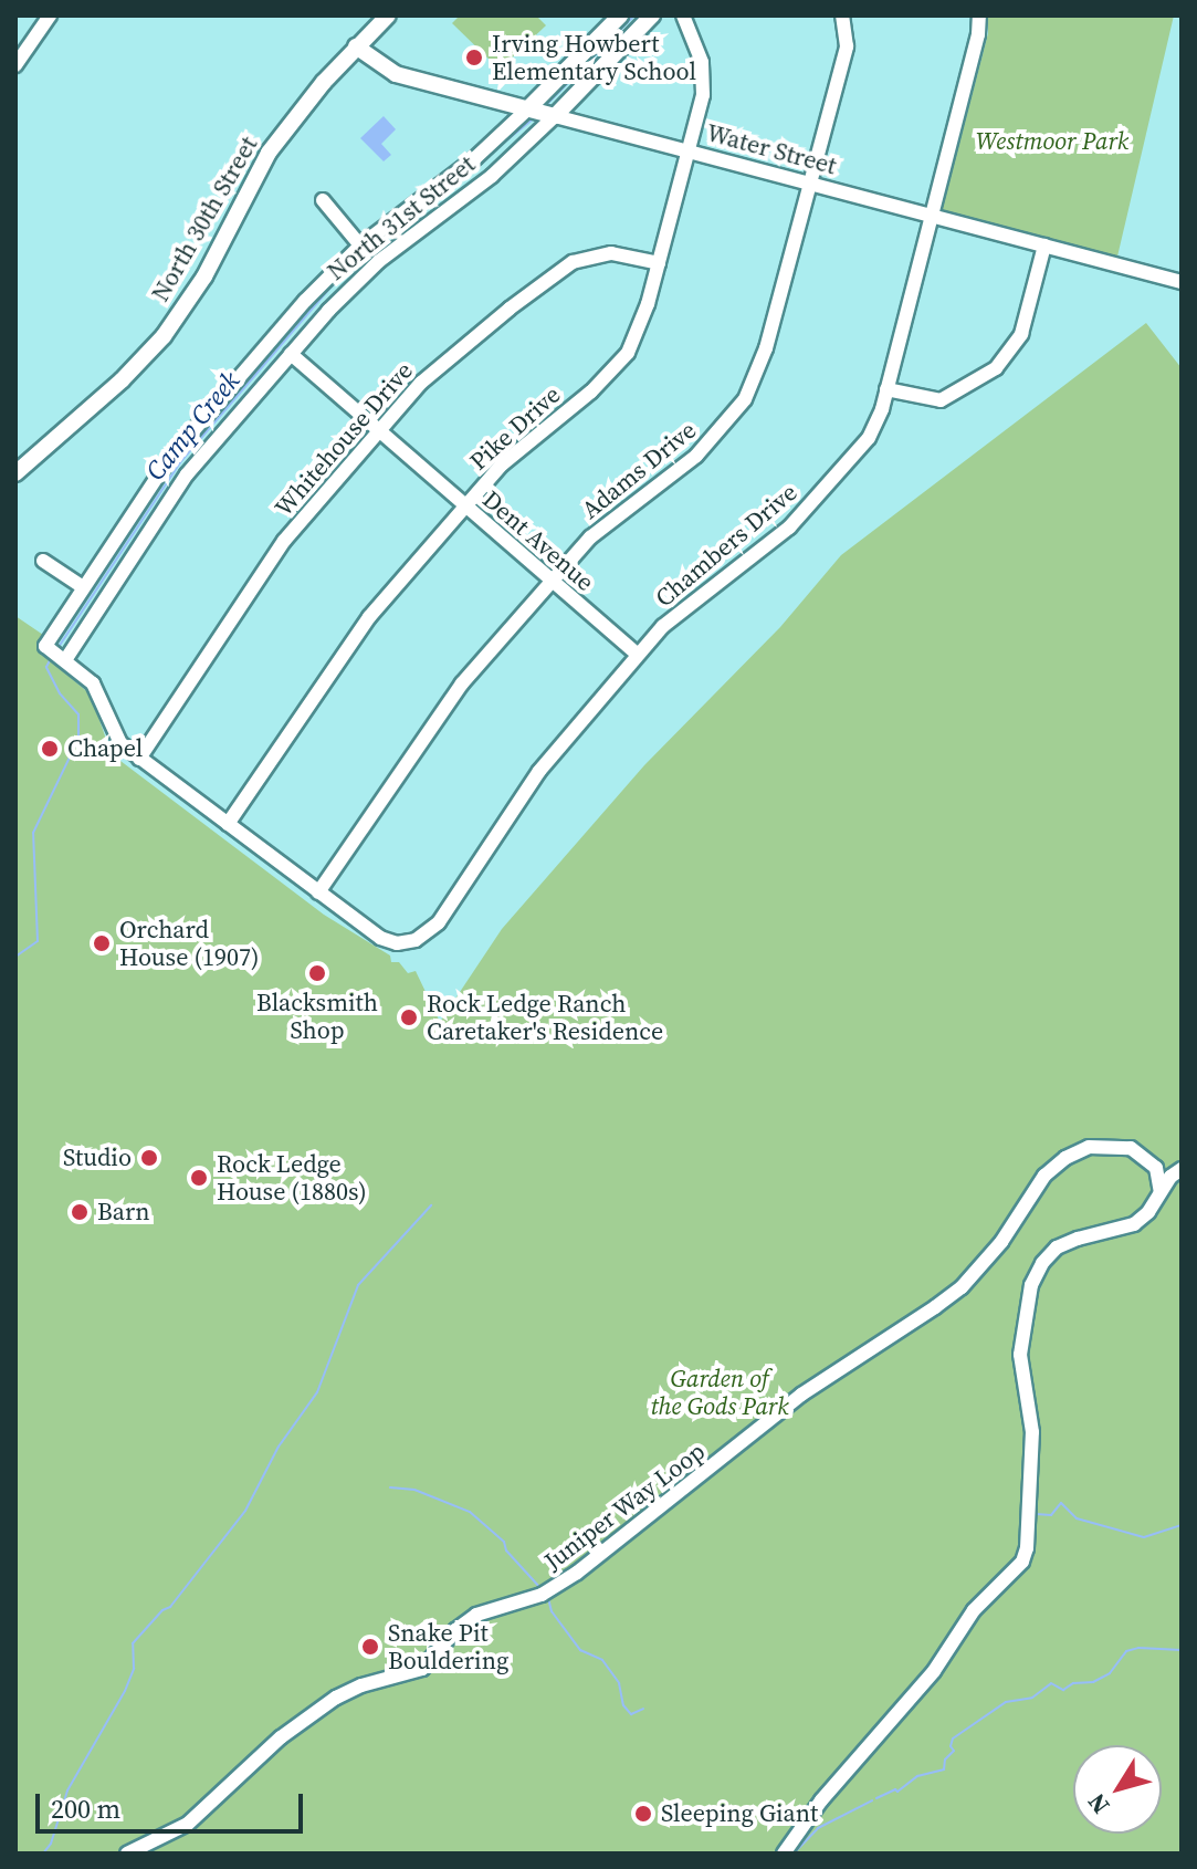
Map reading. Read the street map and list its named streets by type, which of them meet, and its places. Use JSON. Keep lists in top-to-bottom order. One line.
{"streets":{"main road":["Water Street","North 31st Street","North 30th Street"],"street":["Pike Drive","Whitehouse Drive","Adams Drive","Dent Avenue","Chambers Drive","Juniper Way Loop"]},"crossings":[["Water Street","North 31st Street"],["Water Street","North 30th Street"],["Water Street","Pike Drive"],["Water Street","Adams Drive"],["Water Street","Chambers Drive"],["North 31st Street","Dent Avenue"],["Pike Drive","Whitehouse Drive"],["Pike Drive","Dent Avenue"],["Whitehouse Drive","Dent Avenue"],["Adams Drive","Dent Avenue"],["Adams Drive","Chambers Drive"],["Dent Avenue","Chambers Drive"]],"water":["Camp Creek"],"parks":["Westmoor Park","Garden of the Gods Park"],"places":["Irving Howbert Elementary School","Chapel","Orchard House (1907)","Blacksmith Shop","Rock Ledge Ranch Caretaker's Residence","Studio","Rock Ledge House (1880s)","Barn","Snake Pit Bouldering","Sleeping Giant"],"scale_bar":"200 m","north":"bottom left"}
